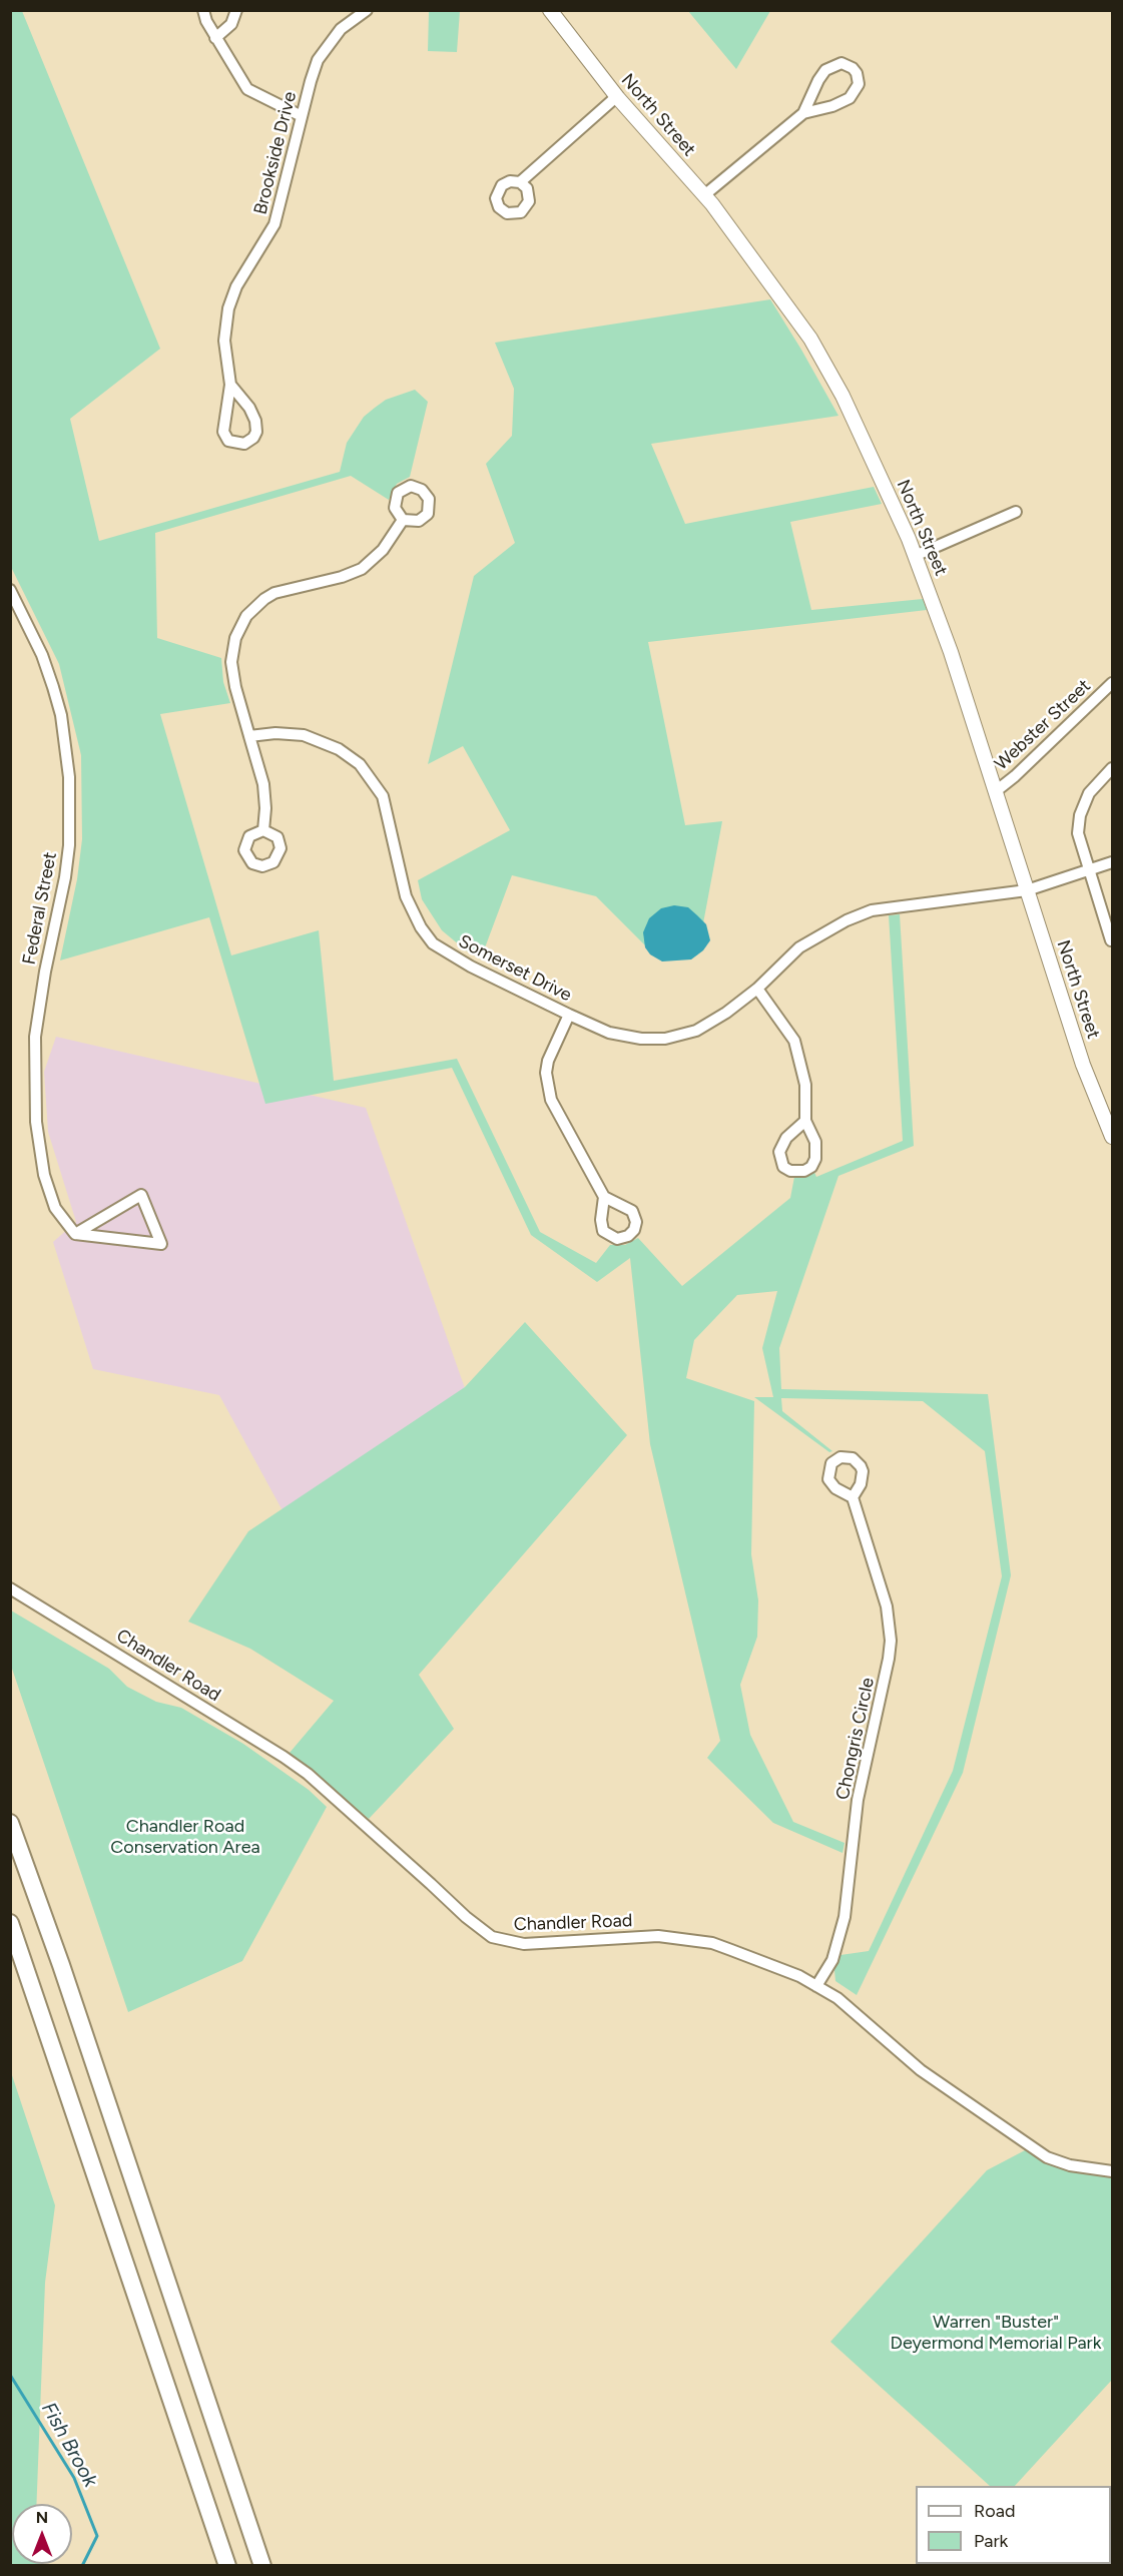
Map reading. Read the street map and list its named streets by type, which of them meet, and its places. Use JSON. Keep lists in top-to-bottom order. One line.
{"streets":{"main road":["North Street"],"street":["Brookside Drive","Webster Street","Federal Street","Somerset Drive","Chandler Road","Chongris Circle"]},"crossings":[["North Street","Webster Street"],["North Street","Somerset Drive"],["Chandler Road","Chongris Circle"]],"water":["Fish Brook"],"parks":["Chandler Road Conservation Area","Warren \"Buster\" Deyermond Memorial Park"],"legend":["Road","Park"],"north":"top"}
